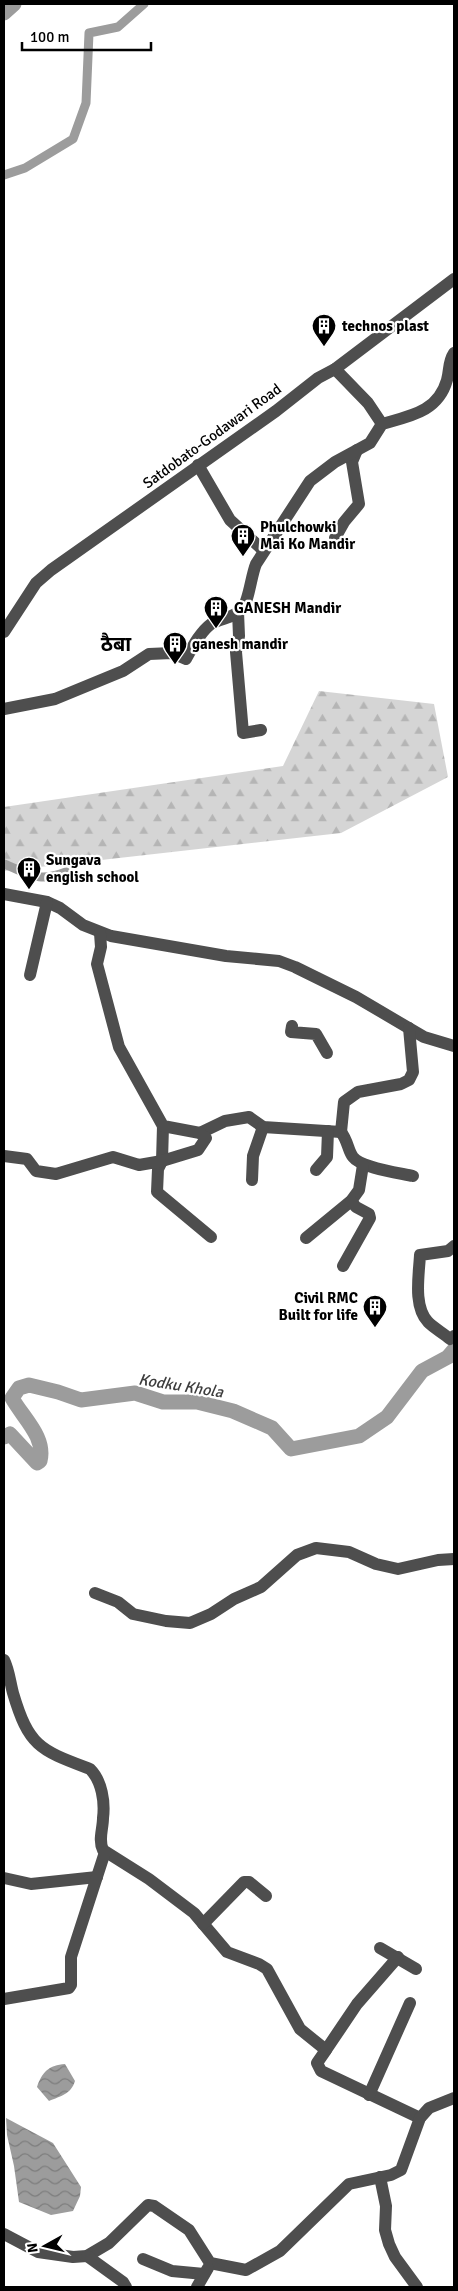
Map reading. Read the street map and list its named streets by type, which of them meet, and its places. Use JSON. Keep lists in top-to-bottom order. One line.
{"streets":{"street":["Satdobato-Godawari Road"]},"districts":["ठैबा"],"water":["Kodku Khola"],"places":{"building":["technos plast","Phulchowki Mai Ko Mandir","GANESH Mandir","ganesh mandir","Sungava english school","Civil RMC Built for life"]},"scale_bar":"100 m","north":"left"}
